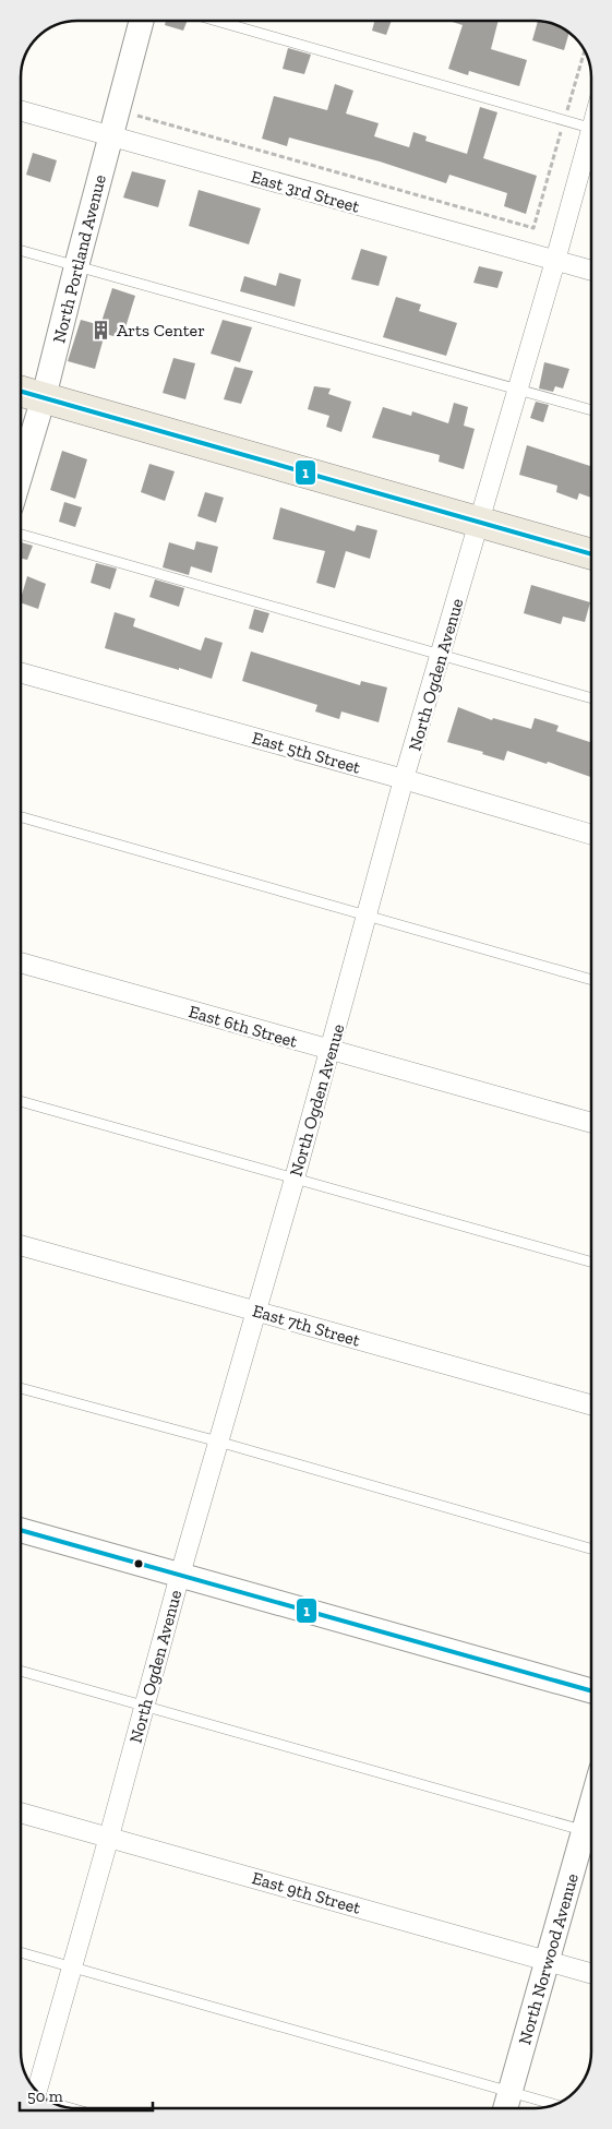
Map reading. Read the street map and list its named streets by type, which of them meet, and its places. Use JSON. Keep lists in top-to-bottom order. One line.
{"streets":{"street":["East 3rd Street","North Portland Avenue","North Ogden Avenue","East 5th Street","East 6th Street","East 7th Street","East 9th Street","North Norwood Avenue"]},"crossings":[["East 3rd Street","North Portland Avenue"],["East 3rd Street","North Ogden Avenue"],["North Ogden Avenue","East 5th Street"],["North Ogden Avenue","East 6th Street"],["North Ogden Avenue","East 7th Street"],["North Ogden Avenue","East 9th Street"],["East 9th Street","North Norwood Avenue"]],"places":{"building":["Arts Center"]},"lines":["transit line 1"],"scale_bar":"50 m"}
